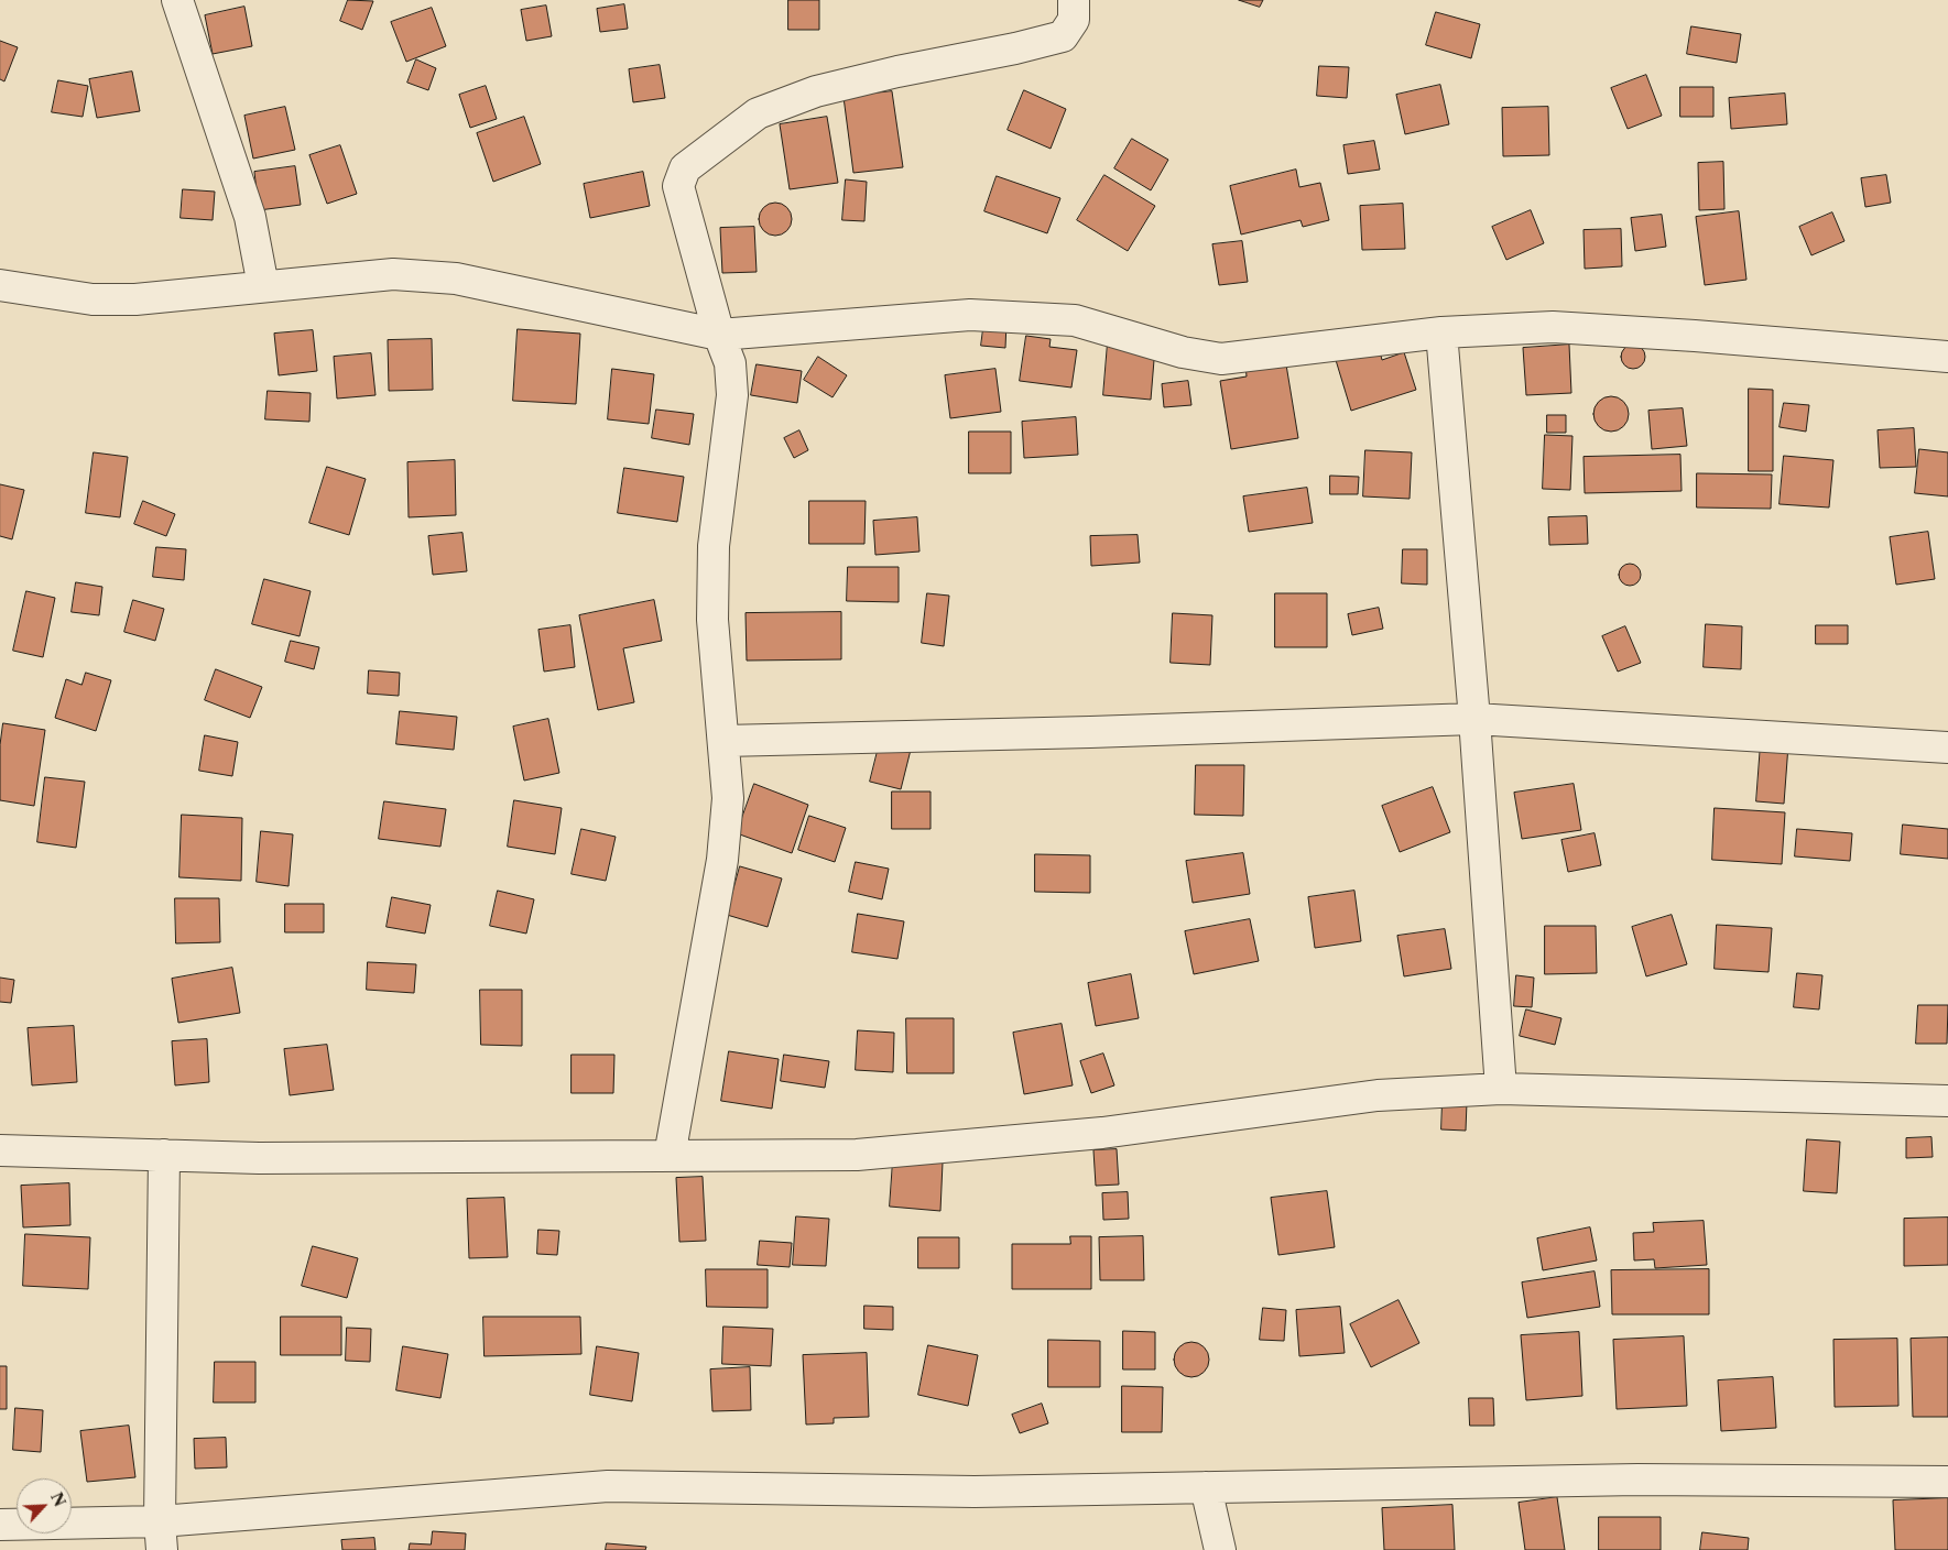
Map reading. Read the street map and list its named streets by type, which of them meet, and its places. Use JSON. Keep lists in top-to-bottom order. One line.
{"north":"top right"}
